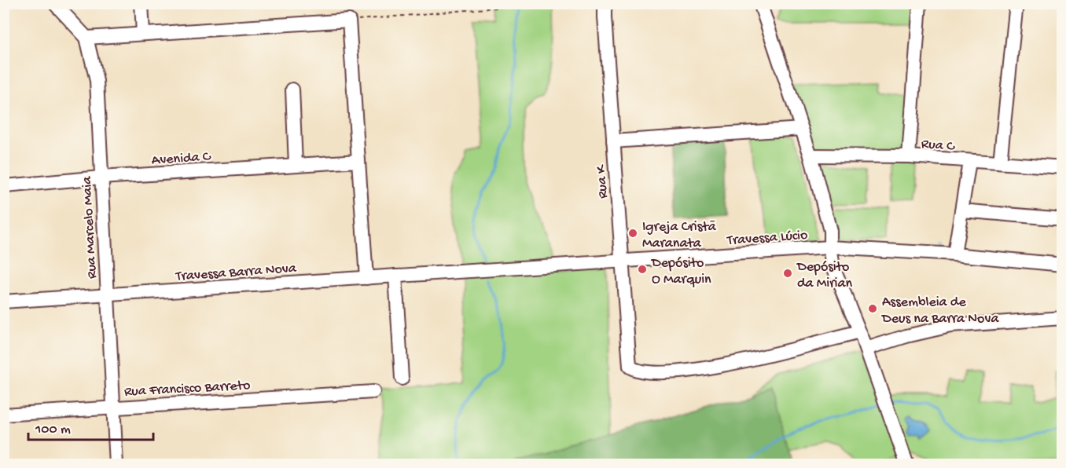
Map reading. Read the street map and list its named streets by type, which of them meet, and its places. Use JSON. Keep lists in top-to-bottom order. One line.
{"streets":{"street":["Rua C","Avenida C","Rua K","Rua Marcelo Maia","Travessa Lúcio","Travessa Barra Nova","Rua Francisco Barreto"]},"crossings":[["Avenida C","Rua Marcelo Maia"],["Rua K","Travessa Lúcio"],["Rua Marcelo Maia","Travessa Barra Nova"],["Rua Marcelo Maia","Rua Francisco Barreto"],["Travessa Lúcio","Travessa Barra Nova"]],"places":["Igreja Cristã Maranata","Depósito O Marquin","Depósito da Mirian","Assembleia de Deus na Barra Nova"],"scale_bar":"100 m"}
